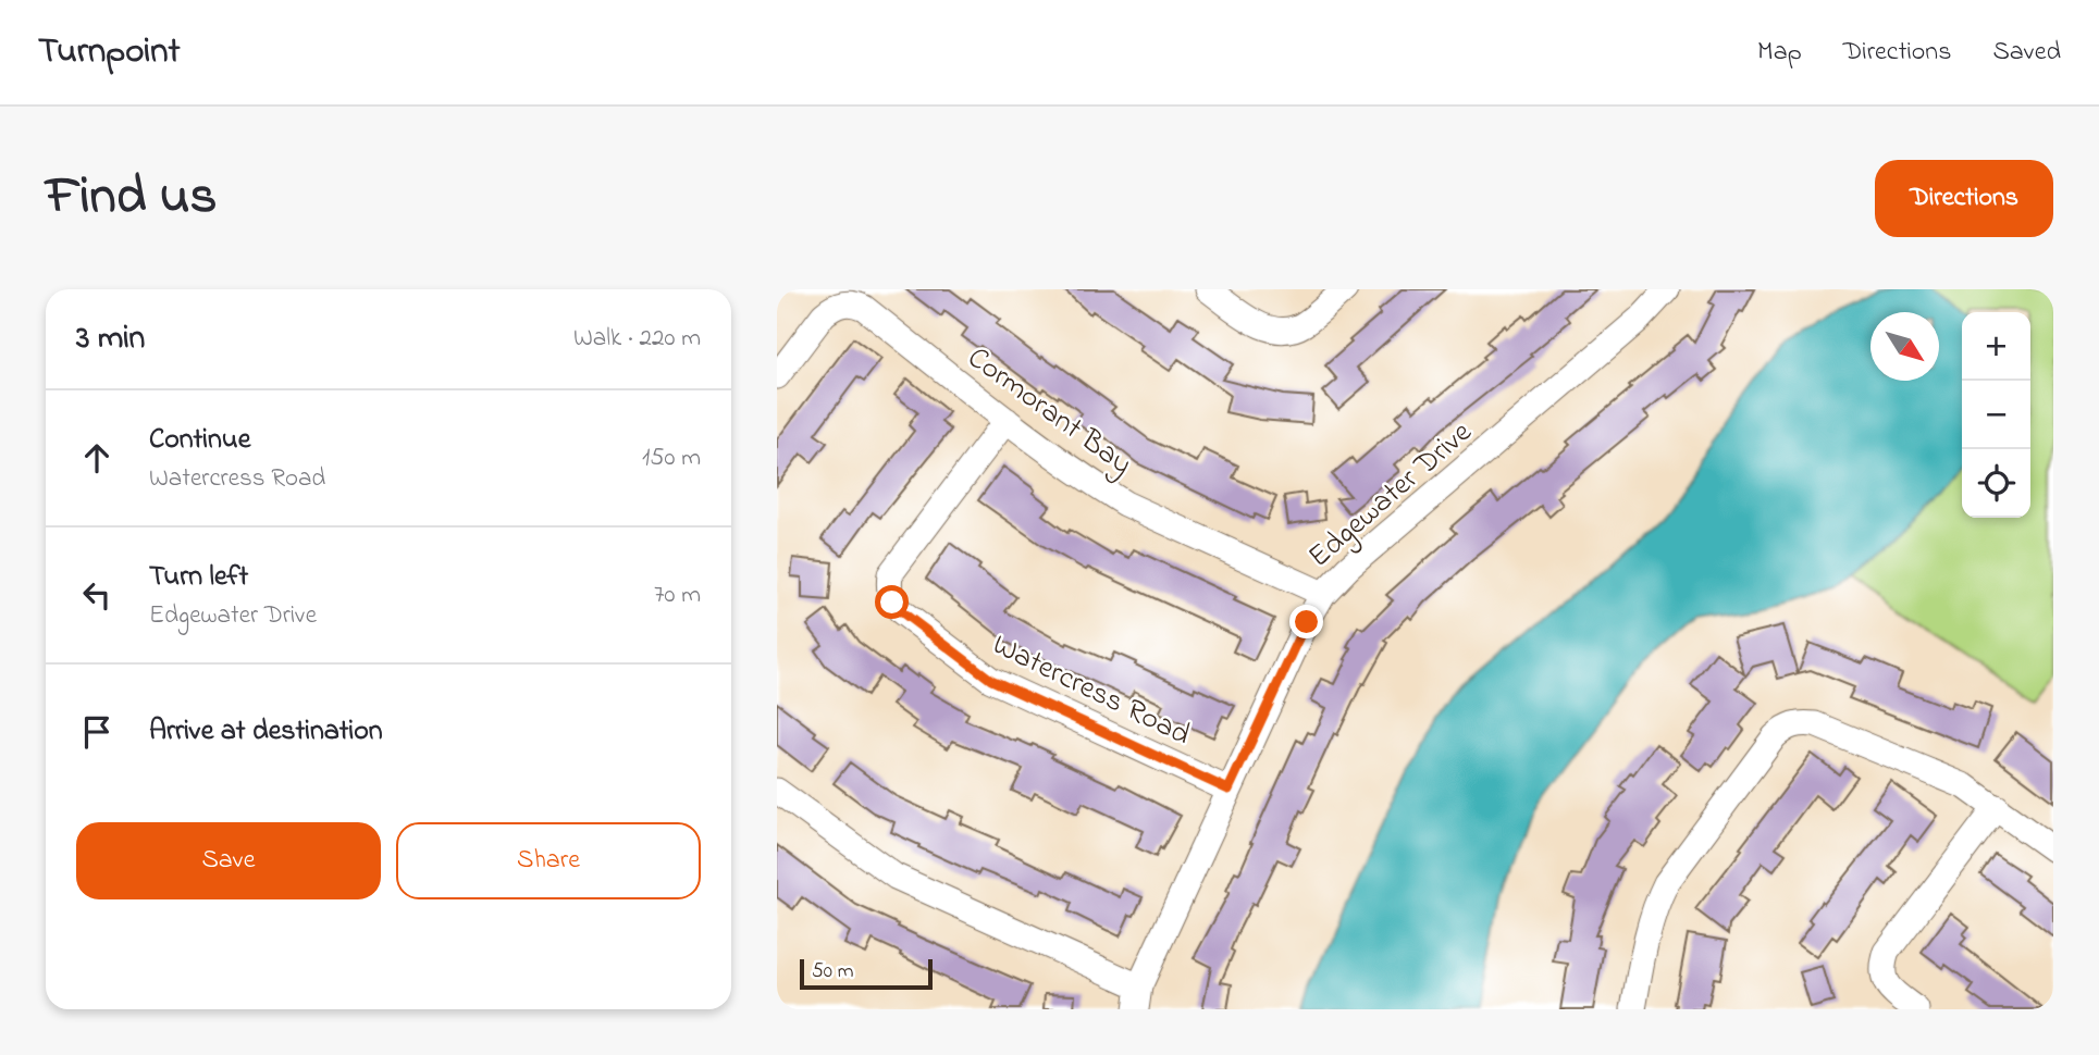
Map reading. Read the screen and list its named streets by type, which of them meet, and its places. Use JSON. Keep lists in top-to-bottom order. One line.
{"streets":{"street":["Cormorant Bay","Edgewater Drive","Watercress Road"]},"crossings":[["Cormorant Bay","Edgewater Drive"],["Cormorant Bay","Watercress Road"],["Edgewater Drive","Watercress Road"]],"scale_bar":"50 m","north":"bottom right","page":{"header":"Turnpoint","nav":["Map","Directions","Saved"],"title":"Find us","buttons":["Directions",["Save","Share"]],"heading":["3 min","Walk · 220 m"],"map_buttons":["+","−"],"list":[["Continue","Watercress Road","150 m"],["Turn left","Edgewater Drive","70 m"],"Arrive at destination"],"scale":"50 m"}}
